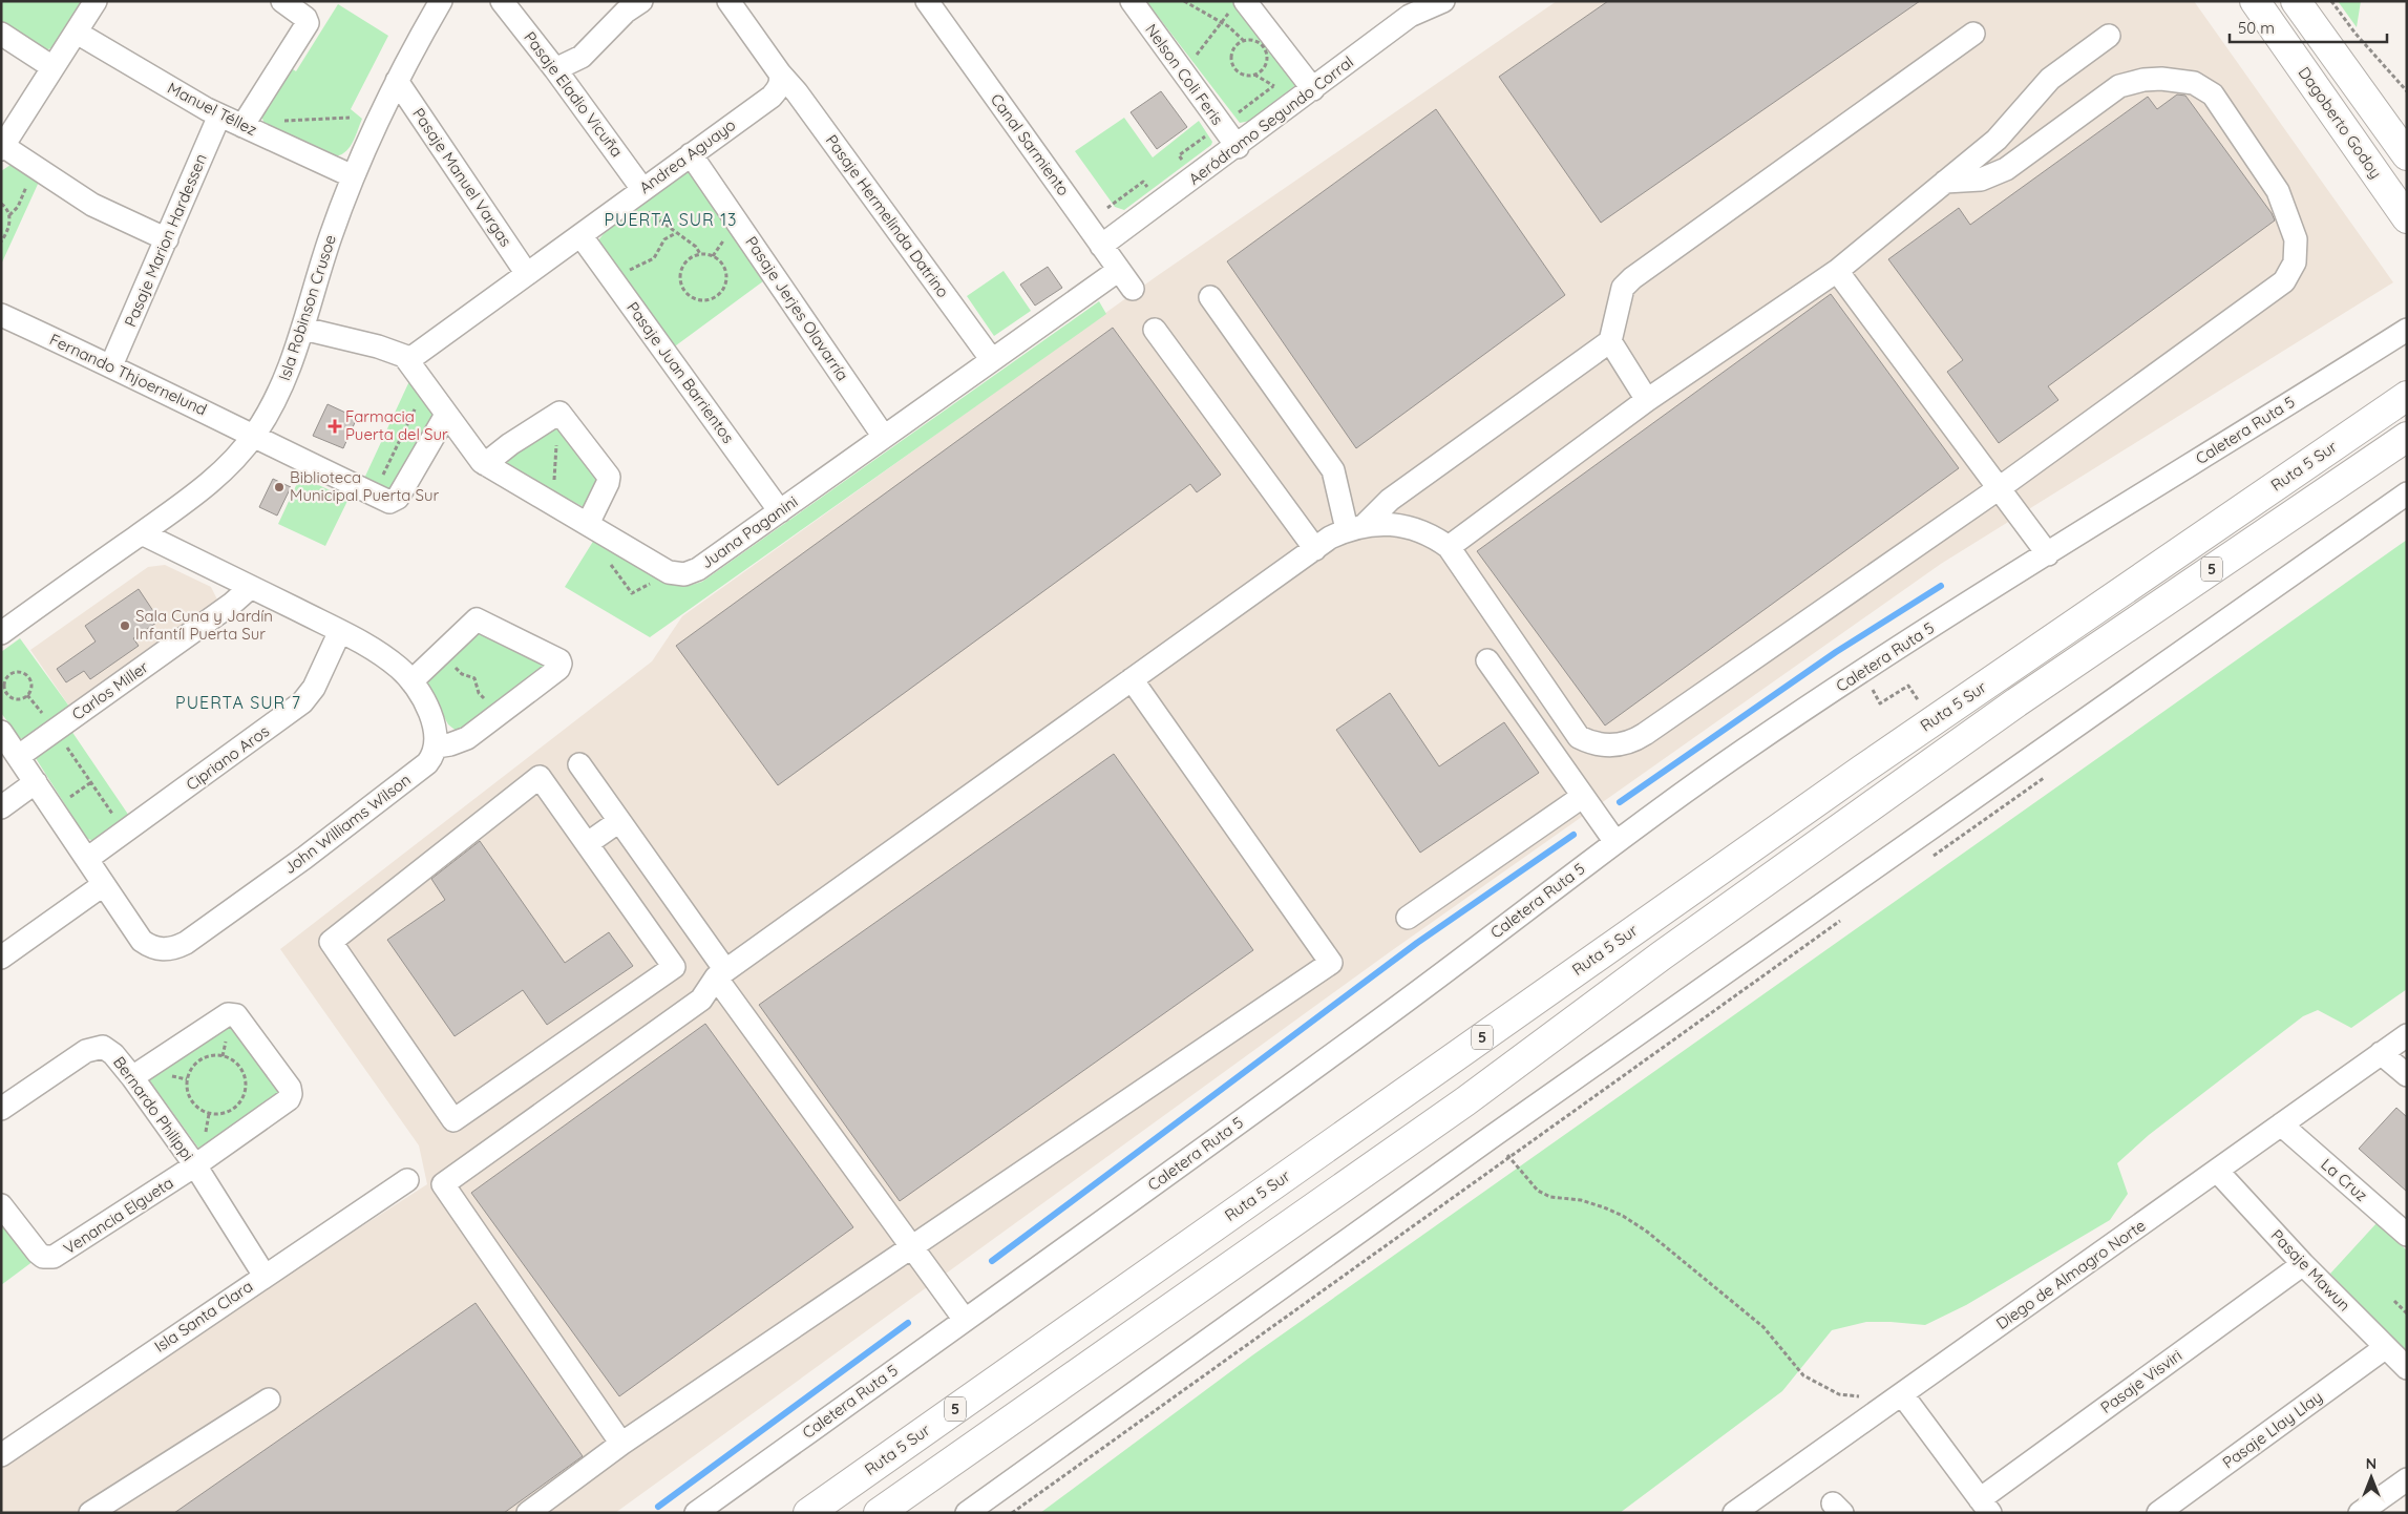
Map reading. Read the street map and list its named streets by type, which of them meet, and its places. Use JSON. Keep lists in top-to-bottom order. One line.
{"streets":{"main road":["Dagoberto Godoy","Ruta 5 Sur","5"],"street":["Nelson Coli Feris","Pasaje Eladio Vicuña","Manuel Téllez","Aeródromo Segundo Corral","Canal Sarmiento","Andrea Aguayo","Pasaje Manuel Vargas","Pasaje Hermelinda Datrino","Pasaje Marion Hardessen","Isla Robinson Crusoe","Pasaje Jerjes Olavarría","Pasaje Juan Barrientos","Fernando Thjoernelund","Caletera Ruta 5","Juana Paganini","Carlos Miller","Cipriano Aros","John Williams Wilson","Bernardo Philippi","La Cruz","Venancia Elgueta","Pasaje Mawun","Diego de Almagro Norte","Isla Santa Clara","Pasaje Visviri","Pasaje Llay Llay"]},"crossings":[["Nelson Coli Feris","Aeródromo Segundo Corral"],["Pasaje Eladio Vicuña","Andrea Aguayo"],["Manuel Téllez","Pasaje Marion Hardessen"],["Manuel Téllez","Isla Robinson Crusoe"],["Aeródromo Segundo Corral","Canal Sarmiento"],["Canal Sarmiento","Juana Paganini"],["Andrea Aguayo","Pasaje Manuel Vargas"],["Andrea Aguayo","Pasaje Hermelinda Datrino"],["Andrea Aguayo","Pasaje Jerjes Olavarría"],["Andrea Aguayo","Pasaje Juan Barrientos"],["Andrea Aguayo","Juana Paganini"],["Pasaje Manuel Vargas","Isla Robinson Crusoe"],["Pasaje Hermelinda Datrino","Juana Paganini"],["Pasaje Marion Hardessen","Fernando Thjoernelund"],["Isla Robinson Crusoe","Fernando Thjoernelund"],["Pasaje Jerjes Olavarría","Juana Paganini"],["Pasaje Juan Barrientos","Juana Paganini"],["Fernando Thjoernelund","Juana Paganini"],["Carlos Miller","John Williams Wilson"],["Cipriano Aros","John Williams Wilson"],["Bernardo Philippi","Venancia Elgueta"],["Bernardo Philippi","Isla Santa Clara"],["La Cruz","Diego de Almagro Norte"],["Pasaje Mawun","Diego de Almagro Norte"],["Pasaje Mawun","Pasaje Visviri"],["Pasaje Mawun","Pasaje Llay Llay"]],"districts":["PUERTA SUR 13","PUERTA SUR 7"],"places":{"health":["Farmacia Puerta del Sur"],"other":["Biblioteca Municipal Puerta Sur","Sala Cuna y Jardín Infantíl Puerta Sur"]},"scale_bar":"50 m","north":"top"}
